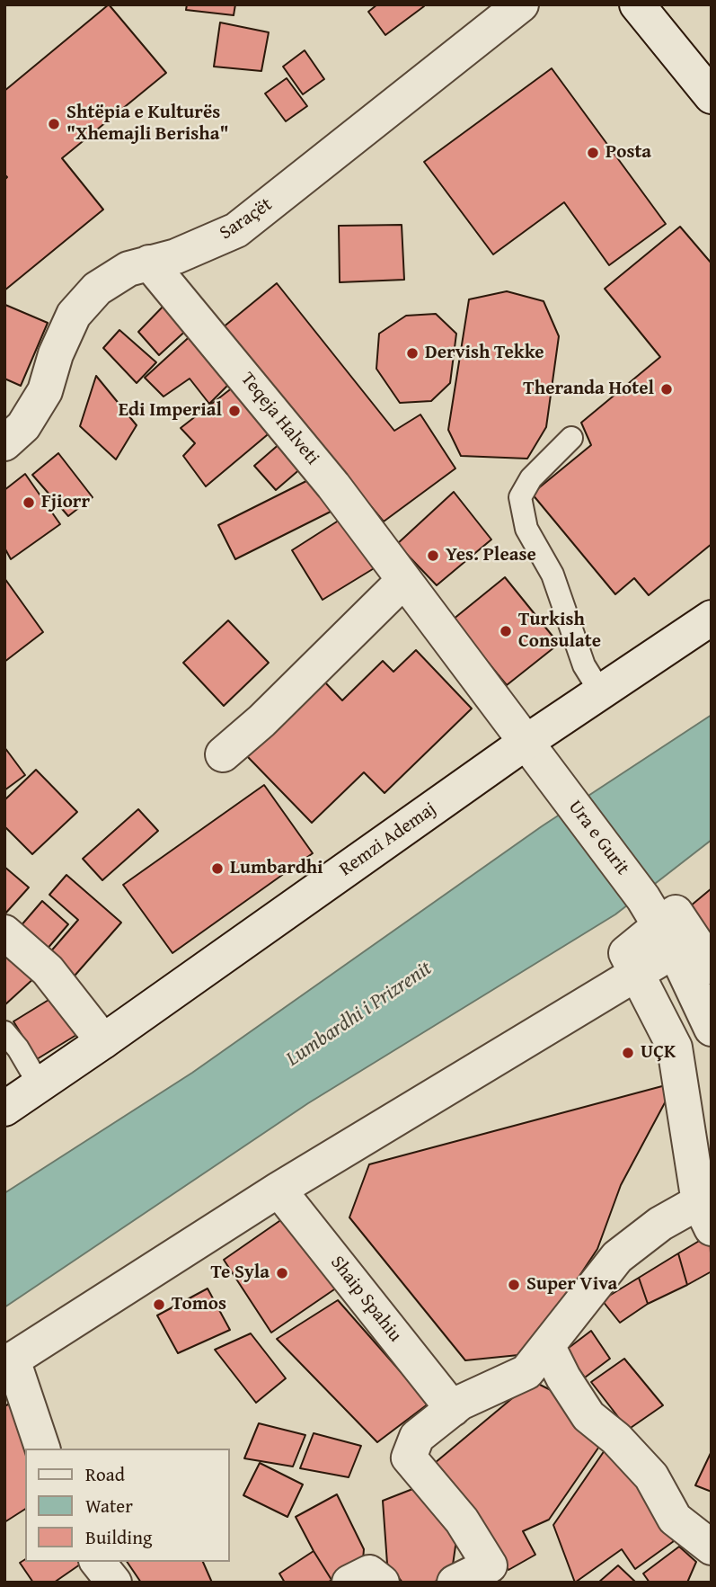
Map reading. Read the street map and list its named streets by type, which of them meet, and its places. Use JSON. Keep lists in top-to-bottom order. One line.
{"streets":{"street":["Saraçët","Teqeja Halveti","Ura e Gurit","Remzi Ademaj","Shaip Spahiu"]},"crossings":[["Saraçët","Teqeja Halveti"],["Teqeja Halveti","Ura e Gurit"],["Teqeja Halveti","Remzi Ademaj"]],"water":["Lumbardhi i Prizrenit"],"places":["Shtëpia e Kulturës \"Xhemajli Berisha\"","Posta","Dervish Tekke","Theranda Hotel","Edi Imperial","Fjiorr","Yes. Please","Turkish Consulate","Lumbardhi","UÇK","Te Syla","Super Viva","Tomos"],"legend":["Road","Water","Building"]}
